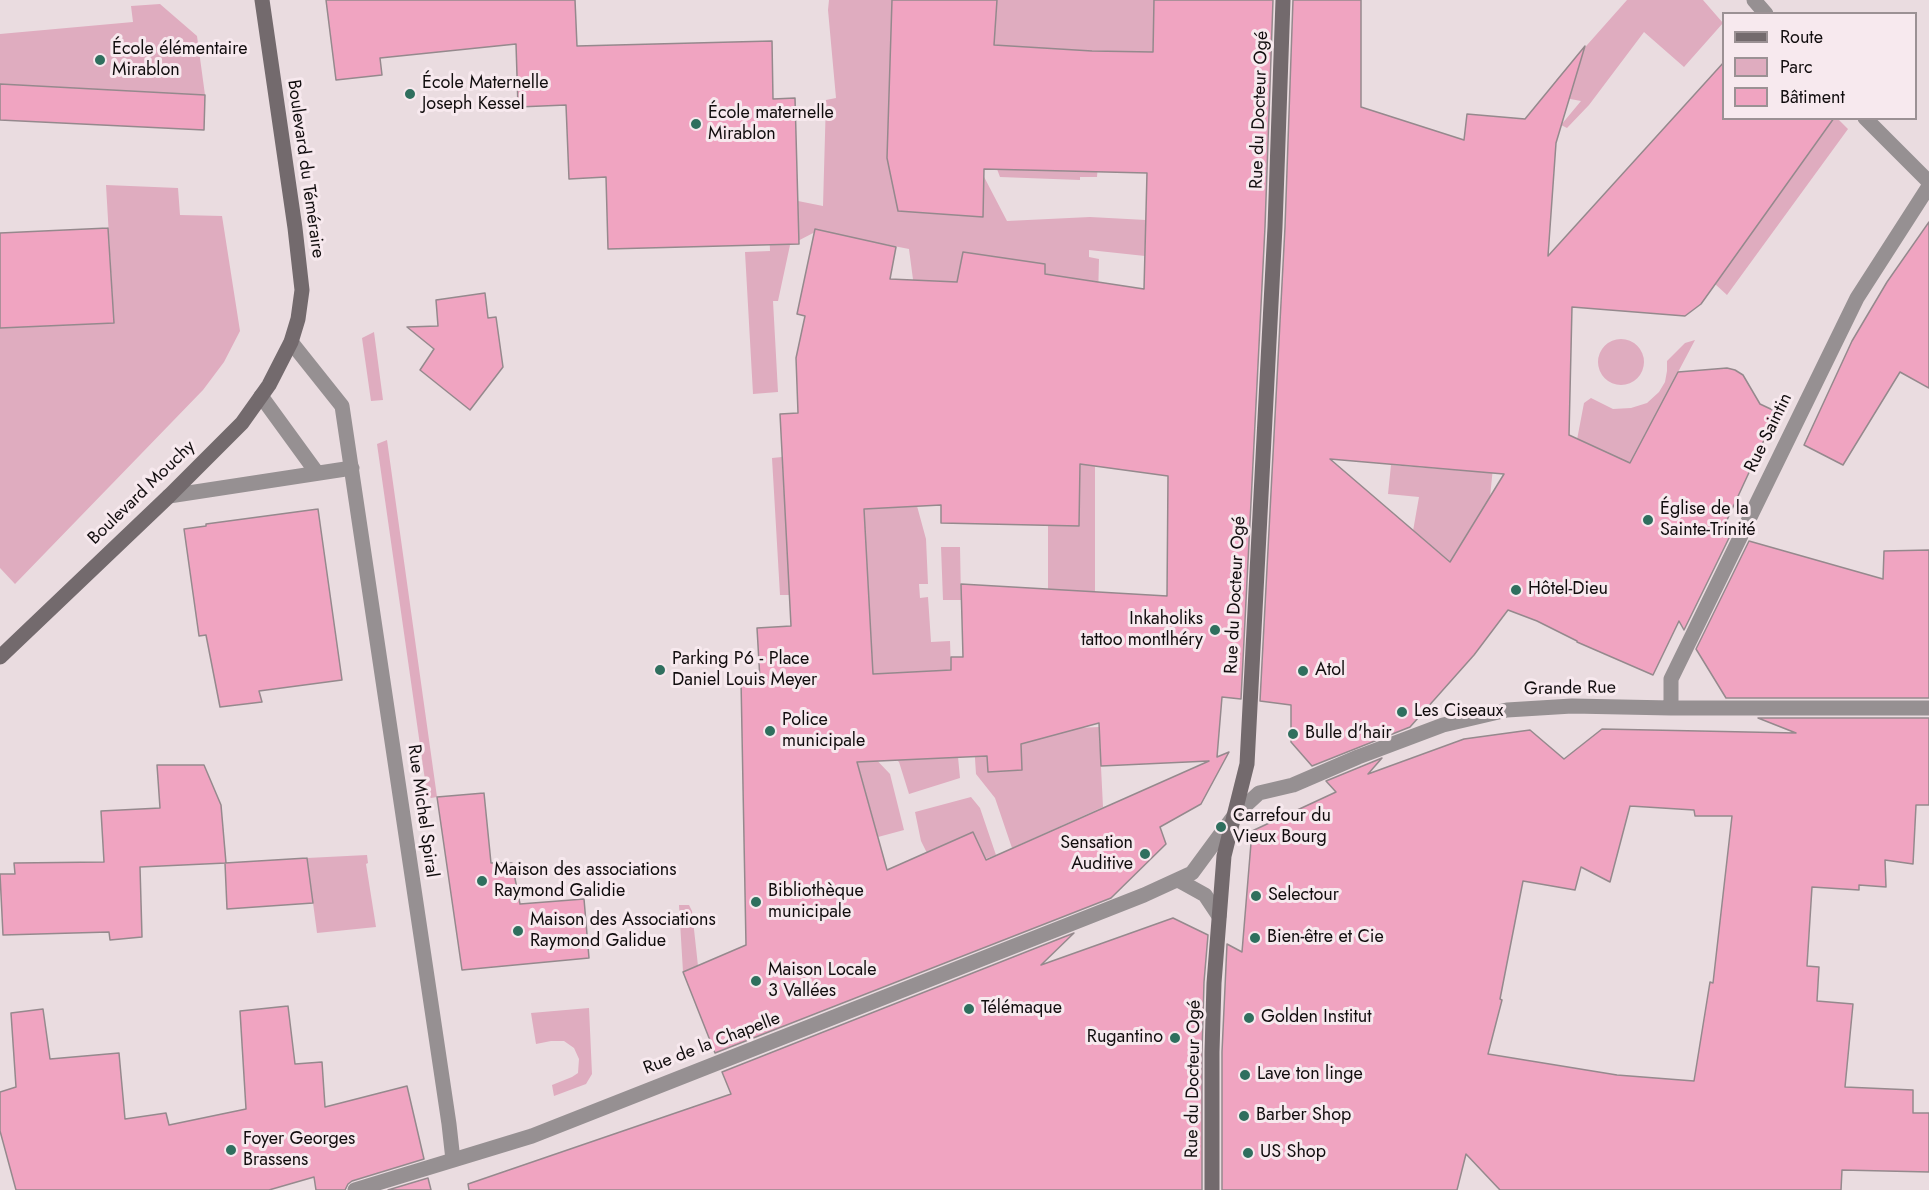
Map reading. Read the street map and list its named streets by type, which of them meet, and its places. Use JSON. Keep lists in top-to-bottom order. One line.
{"streets":{"main road":["Rue du Docteur Ogé","Boulevard du Téméraire","Boulevard Mouchy"],"street":["Rue Saintin","Grande Rue","Rue Michel Spiral","Rue de la Chapelle"]},"crossings":[["Rue du Docteur Ogé","Grande Rue"],["Rue du Docteur Ogé","Rue de la Chapelle"],["Boulevard du Téméraire","Boulevard Mouchy"],["Boulevard du Téméraire","Rue Michel Spiral"],["Rue Saintin","Grande Rue"],["Boulevard Mouchy","Rue Michel Spiral"],["Grande Rue","Rue de la Chapelle"],["Rue Michel Spiral","Rue de la Chapelle"]],"places":["École élémentaire Mirablon","École Maternelle Joseph Kessel","École maternelle Mirablon","Église de la Sainte-Trinité","Hôtel-Dieu","Inkaholiks tattoo montlhéry","Parking P6 - Place Daniel Louis Meyer","Atol","Les Ciseaux","Police municipale","Bulle d'hair","Carrefour du Vieux Bourg","Sensation Auditive","Maison des associations Raymond Galidie","Selectour","Bibliothèque municipale","Maison des Associations Raymond Galidue","Bien-être et Cie","Maison Locale 3 Vallées","Télémaque","Golden Institut","Rugantino","Lave ton linge","Barber Shop","Foyer Georges Brassens","US Shop"],"legend":["Route","Parc","Bâtiment"]}
